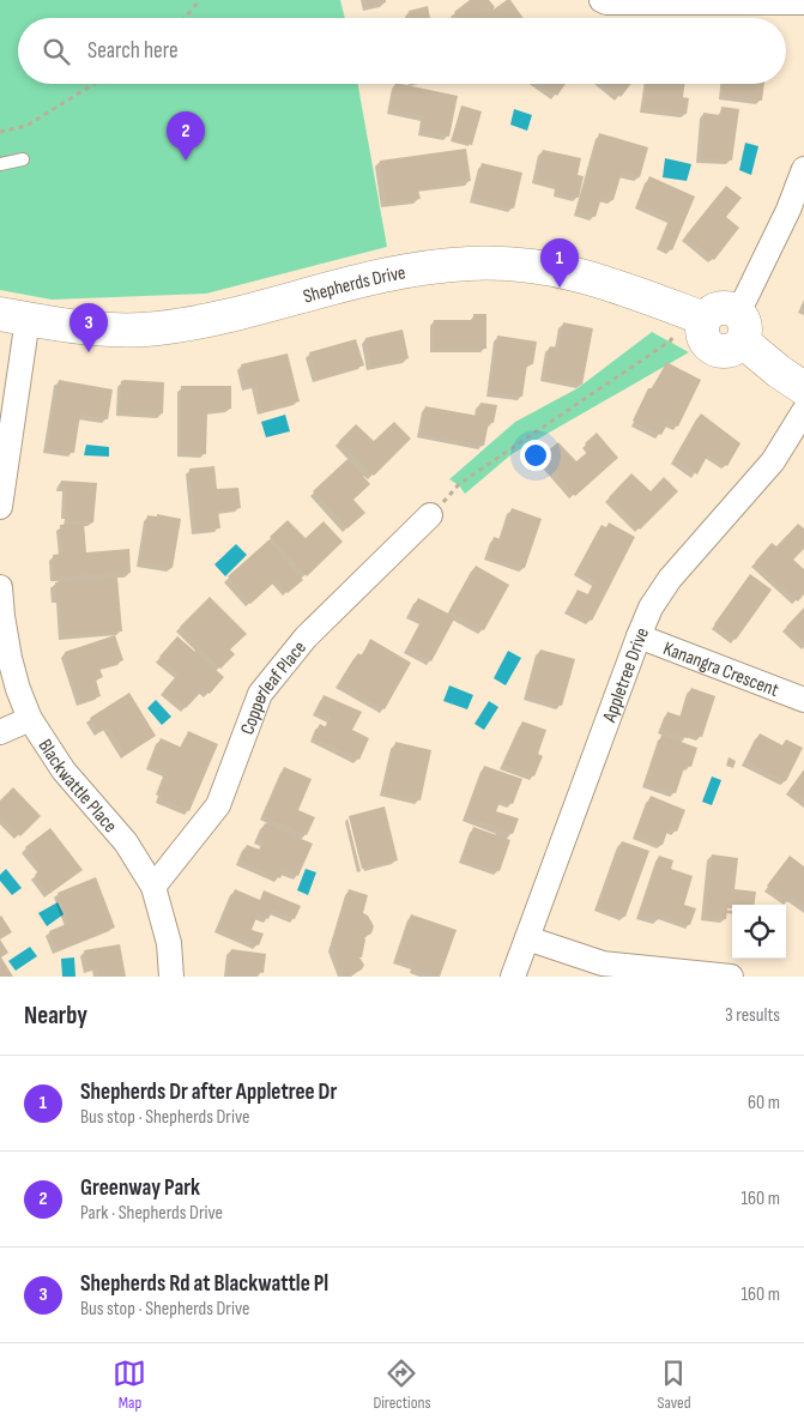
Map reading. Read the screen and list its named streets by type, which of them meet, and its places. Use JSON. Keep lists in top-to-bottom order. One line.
{"streets":{"main road":["Shepherds Drive"],"street":["Kanangra Crescent","Appletree Drive","Copperleaf Place","Blackwattle Place"]},"crossings":[["Kanangra Crescent","Appletree Drive"],["Copperleaf Place","Blackwattle Place"]],"page":{"search":"Search here","pins":["2","1","3"],"heading":["Nearby","3 results"],"list":[{"mark":"1","name":"Shepherds Dr after Appletree Dr","note":"Bus stop · Shepherds Drive","value":"60 m"},{"mark":"2","name":"Greenway Park","note":"Park · Shepherds Drive","value":"160 m"},{"mark":"3","name":"Shepherds Rd at Blackwattle Pl","note":"Bus stop · Shepherds Drive","value":"160 m"}],"nav":["Map","Directions","Saved"]}}
